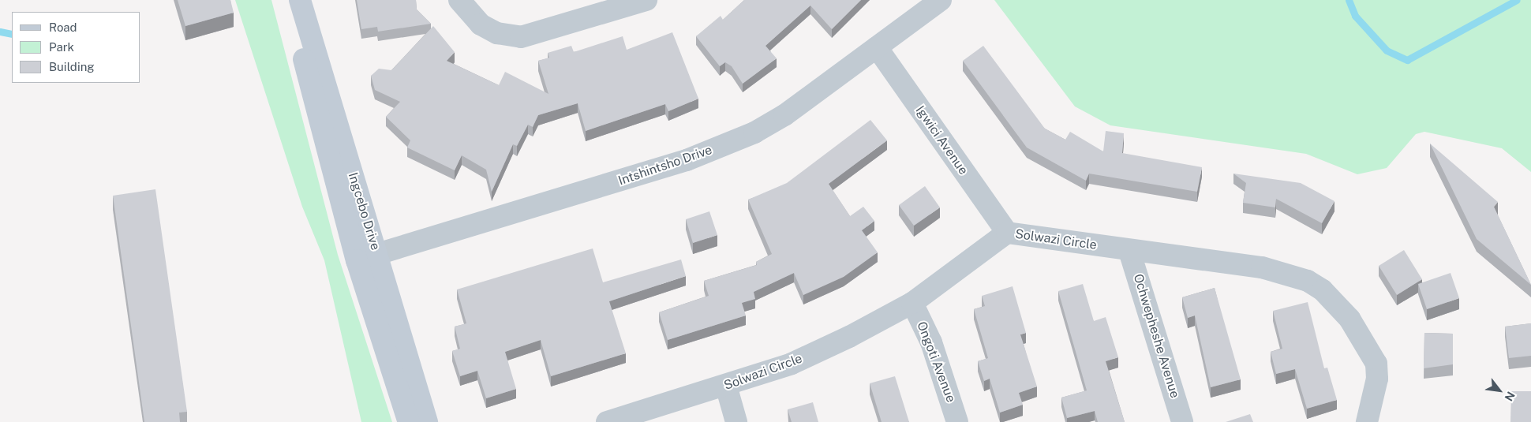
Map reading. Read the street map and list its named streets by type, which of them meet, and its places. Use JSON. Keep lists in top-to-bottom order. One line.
{"streets":{"main road":["Ingcebo Drive"],"street":["Igwici Avenue","Intshintsho Drive","Solwazi Circle","Ochwepheshe Avenue","Ongoti Avenue"]},"crossings":[["Igwici Avenue","Intshintsho Drive"],["Igwici Avenue","Solwazi Circle"],["Intshintsho Drive","Ingcebo Drive"],["Solwazi Circle","Ochwepheshe Avenue"],["Solwazi Circle","Ongoti Avenue"]],"legend":["Road","Park","Building"],"north":"bottom right"}
